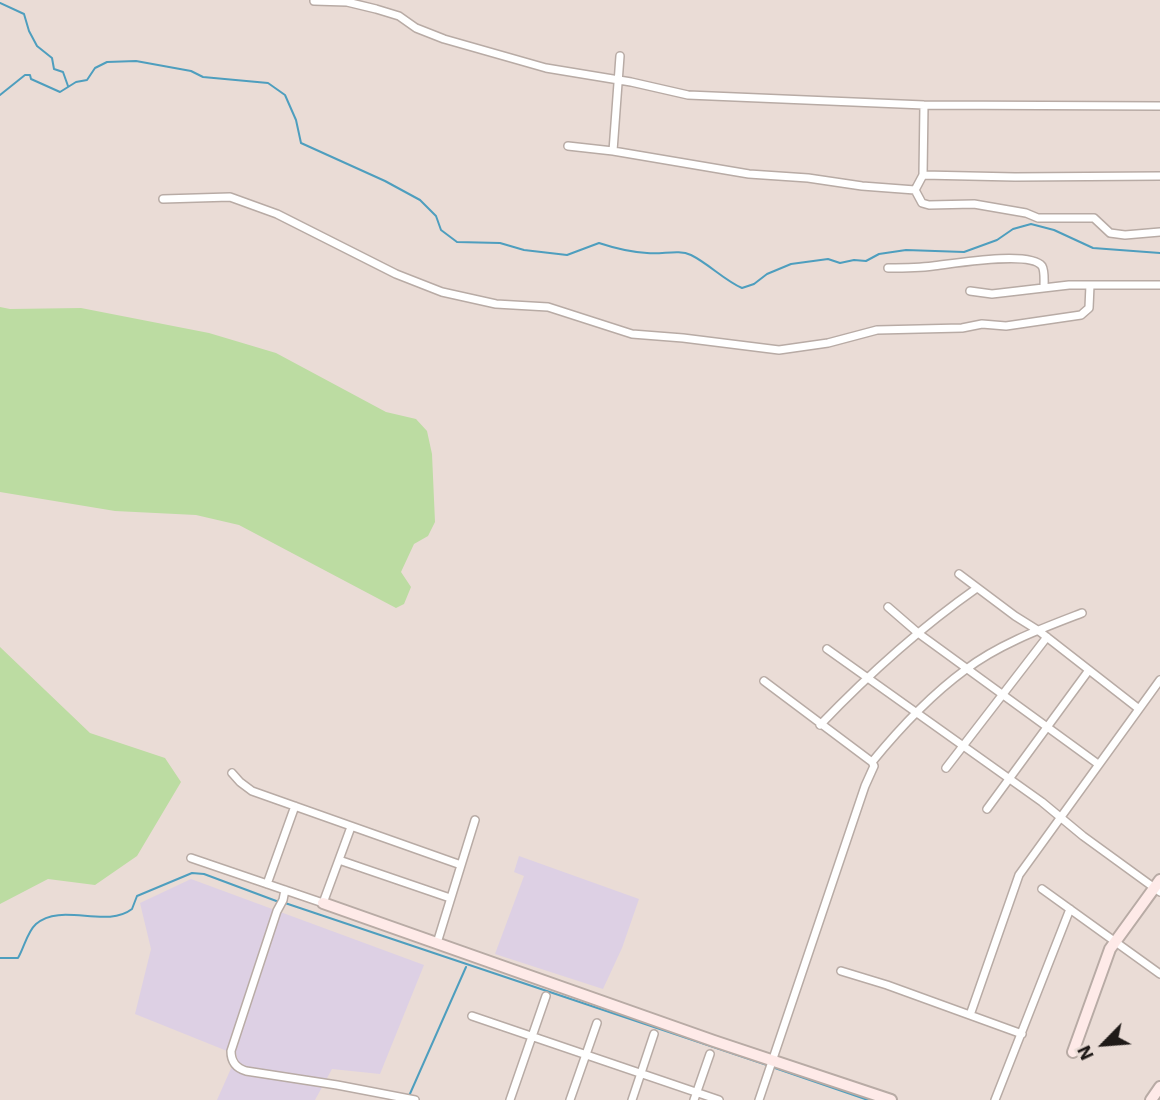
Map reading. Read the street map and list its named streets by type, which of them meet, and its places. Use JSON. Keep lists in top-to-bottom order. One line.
{"north":"bottom left"}
